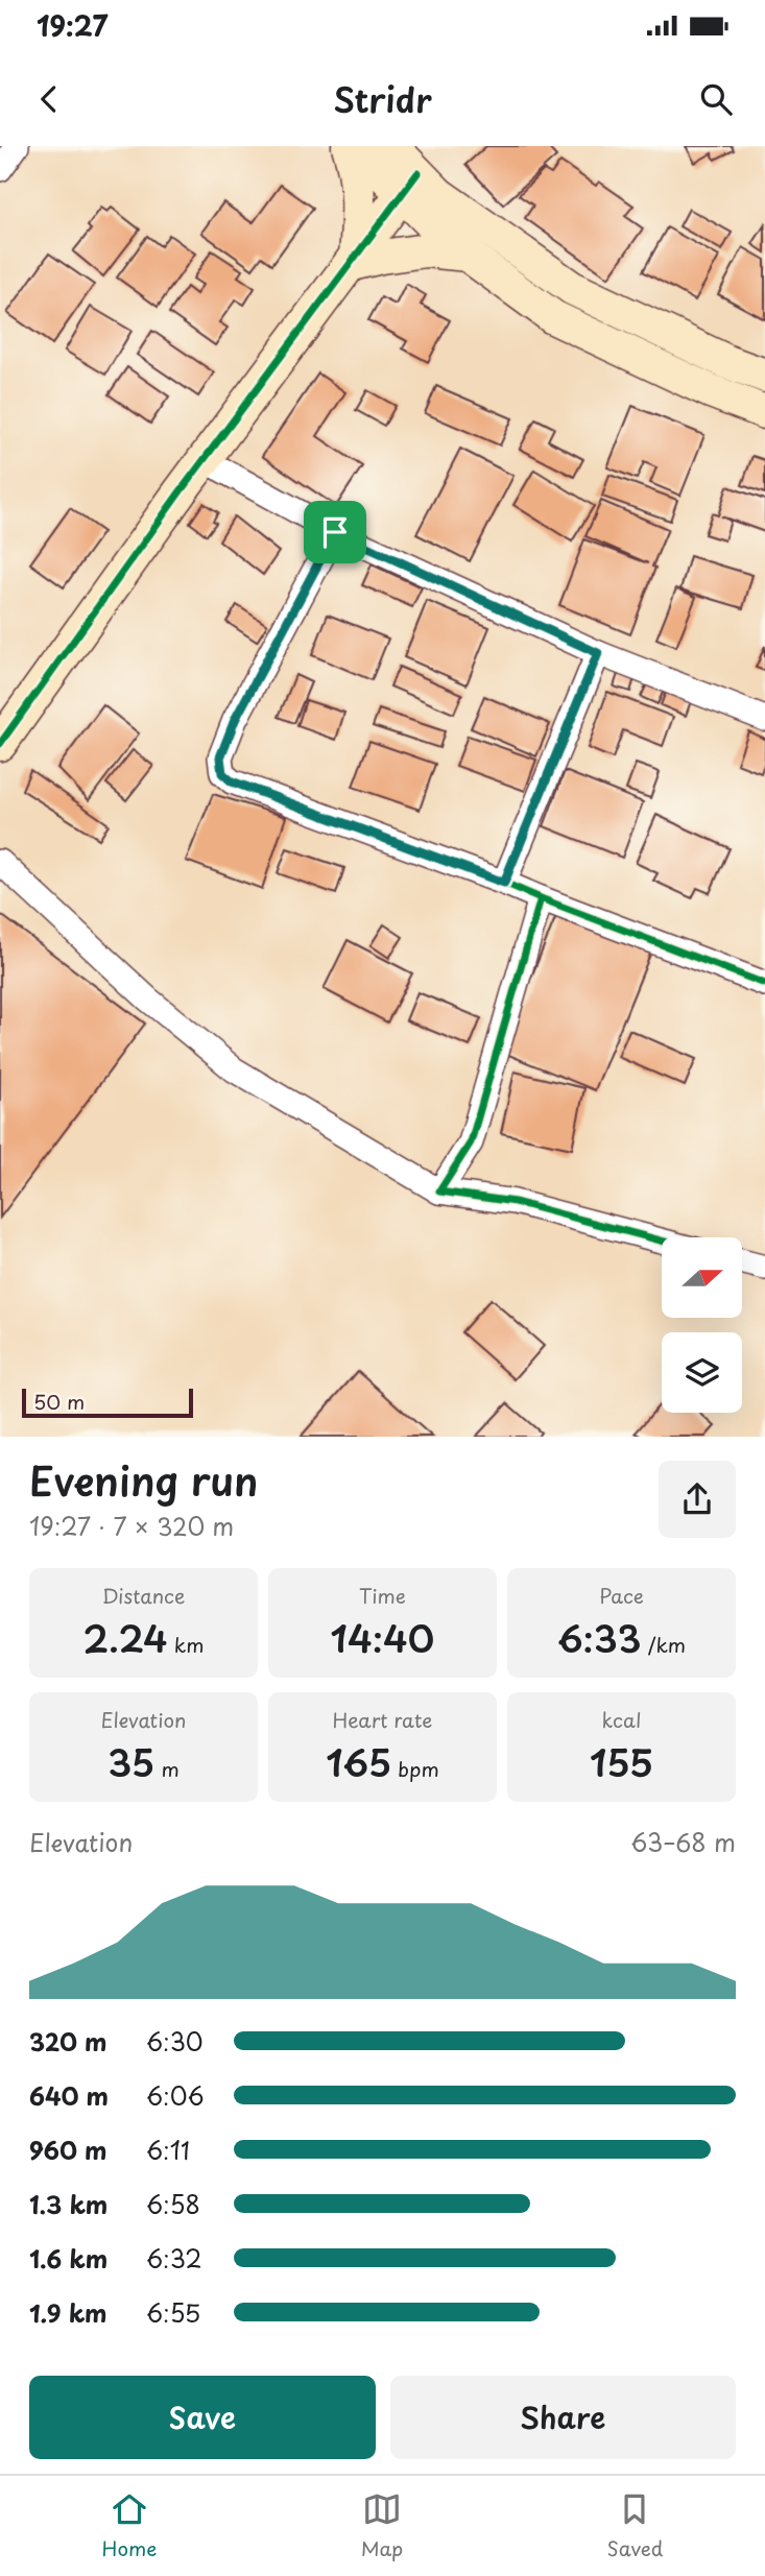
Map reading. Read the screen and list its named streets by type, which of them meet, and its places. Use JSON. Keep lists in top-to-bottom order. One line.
{"scale_bar":"50 m","north":"right","page":{"status":"19:27","header":"Stridr","scale":"50 m","heading":["Evening run","19:27 · 7 × 320 m"],"stats":[["Distance","2.24 km"],["Time","14:40"],["Pace","6:33 /km"],["Elevation","35 m"],["Heart rate","165 bpm"],["kcal","155"]],"chart":["Elevation","63–68 m"],"list":[{"name":"320 m","note":"6:30"},{"name":"640 m","note":"6:06"},{"name":"960 m","note":"6:11"},{"name":"1.3 km","note":"6:58"},{"name":"1.6 km","note":"6:32"},{"name":"1.9 km","note":"6:55"}],"buttons":["Save","Share"],"tabs":["Home","Map","Saved"]}}
